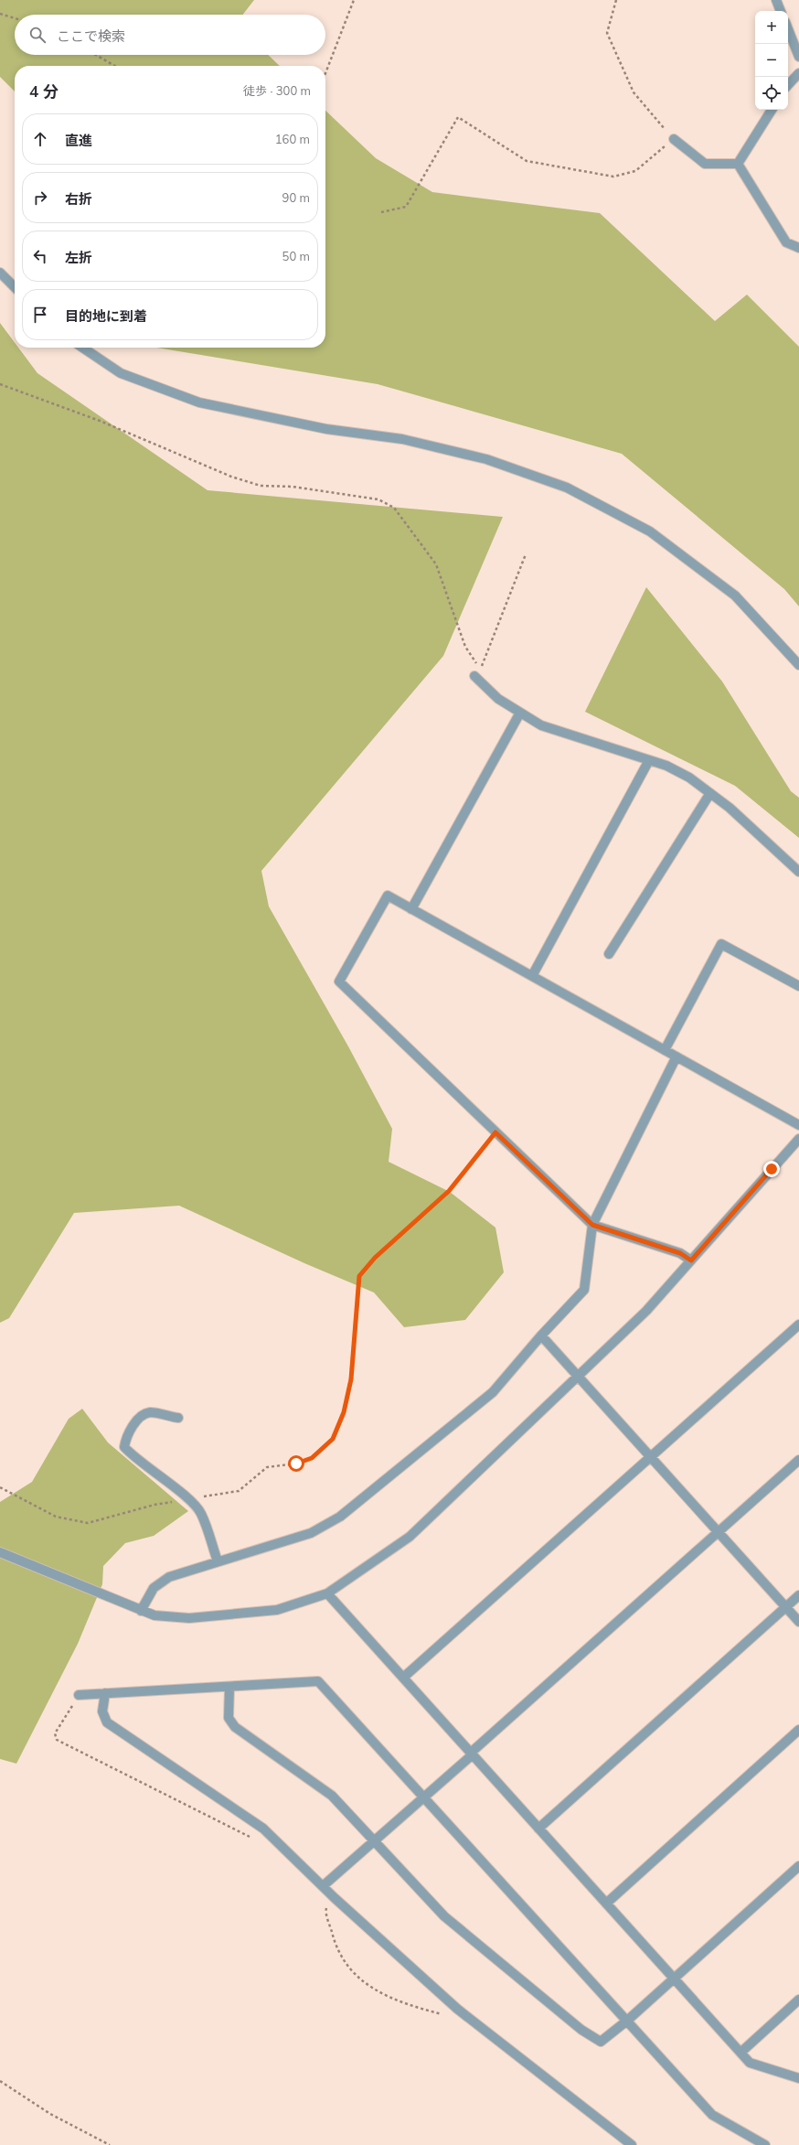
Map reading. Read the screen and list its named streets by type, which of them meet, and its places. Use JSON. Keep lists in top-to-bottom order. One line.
{"page":{"map_buttons":["+","−"],"search":"ここで検索","heading":["4 分","徒歩 · 300 m"],"list":[["直進","160 m"],["右折","90 m"],["左折","50 m"],"目的地に到着"]}}
